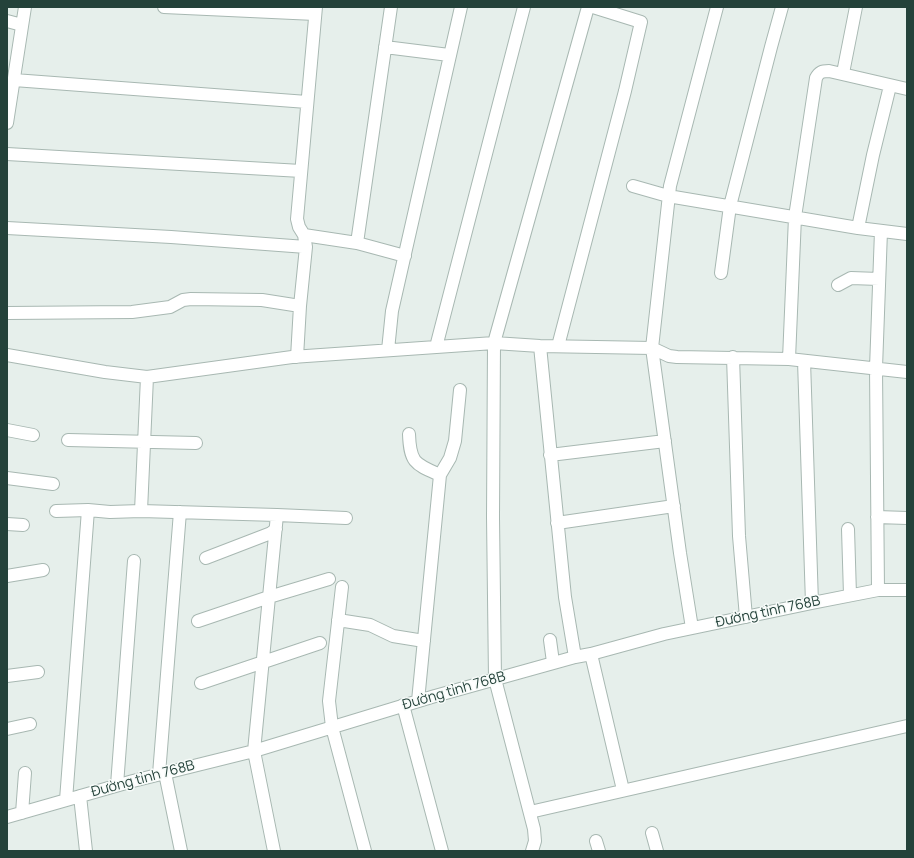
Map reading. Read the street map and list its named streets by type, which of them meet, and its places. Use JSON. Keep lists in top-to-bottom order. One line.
{"streets":{"street":["Đường tỉnh 768B"]}}
